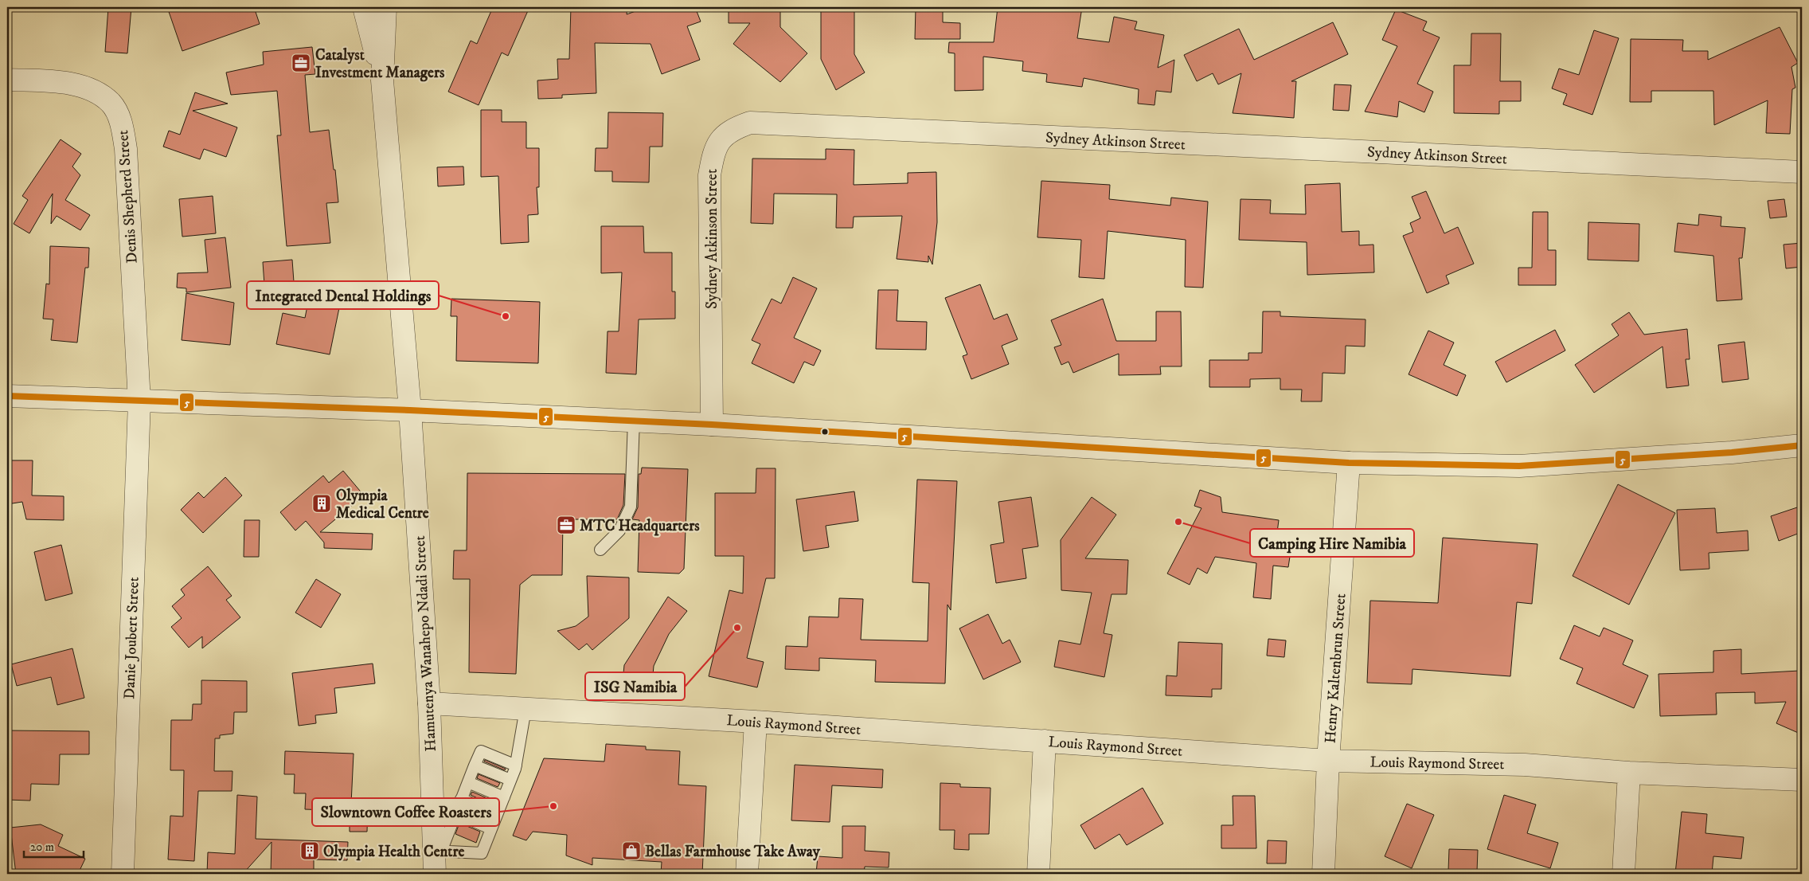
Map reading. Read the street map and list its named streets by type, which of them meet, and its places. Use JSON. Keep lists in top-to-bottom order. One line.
{"streets":{"street":["Sydney Atkinson Street","Denis Shepherd Street","Danie Joubert Street","Hamutenya Wanahepo Ndadi Street","Henry Kaltenbrun Street","Louis Raymond Street"]},"crossings":[["Denis Shepherd Street","Danie Joubert Street"],["Hamutenya Wanahepo Ndadi Street","Louis Raymond Street"],["Henry Kaltenbrun Street","Louis Raymond Street"]],"places":{"office":["Catalyst Investment Managers","MTC Headquarters"],"other":["Integrated Dental Holdings","Camping Hire Namibia","ISG Namibia","Slowntown Coffee Roasters"],"building":["Olympia Medical Centre","Olympia Health Centre"],"shop":["Bellas Farmhouse Take Away"]},"lines":["transit line 5"],"scale_bar":"20 m"}
